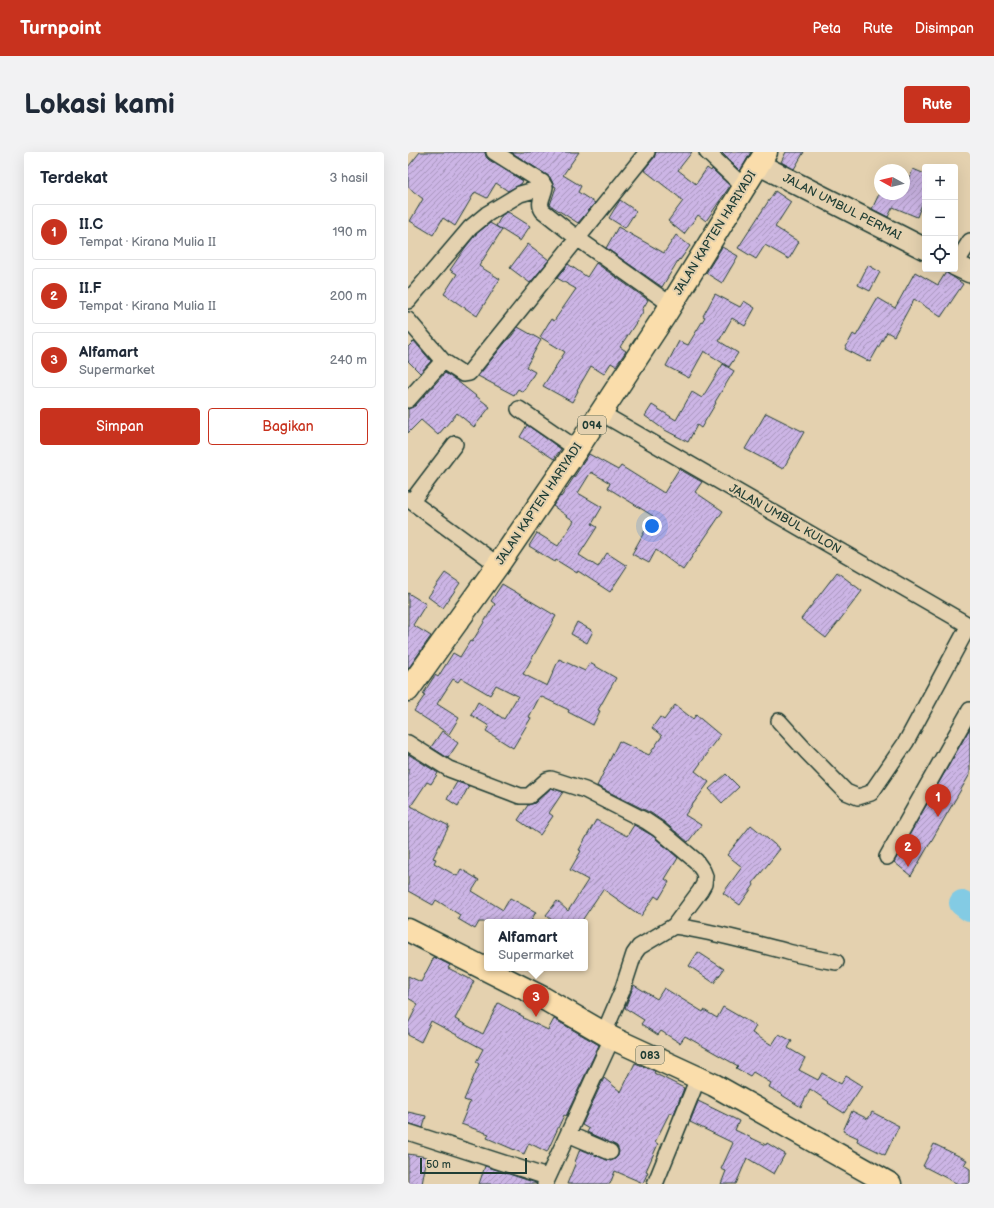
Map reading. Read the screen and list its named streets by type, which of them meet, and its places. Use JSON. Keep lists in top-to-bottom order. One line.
{"streets":{"main road":["JALAN UMBUL PERMAI","JALAN KAPTEN HARIYADI","094","083"],"street":["JALAN UMBUL KULON"]},"crossings":[["JALAN UMBUL PERMAI","JALAN KAPTEN HARIYADI"],["JALAN KAPTEN HARIYADI","JALAN UMBUL KULON"]],"scale_bar":"50 m","north":"left","page":{"header":"Turnpoint","nav":["Peta","Rute","Disimpan"],"buttons":["Rute",["Simpan","Bagikan"]],"title":"Lokasi kami","heading":["Terdekat","3 hasil"],"map_buttons":["+","−"],"list":[{"mark":"1","name":"II.C","note":"Tempat · Kirana Mulia II","value":"190 m"},{"mark":"2","name":"II.F","note":"Tempat · Kirana Mulia II","value":"200 m"},{"mark":"3","name":"Alfamart","note":"Supermarket","value":"240 m"}],"pins":["1","2","3"],"popup":["Alfamart","Supermarket"],"scale":"50 m"}}
